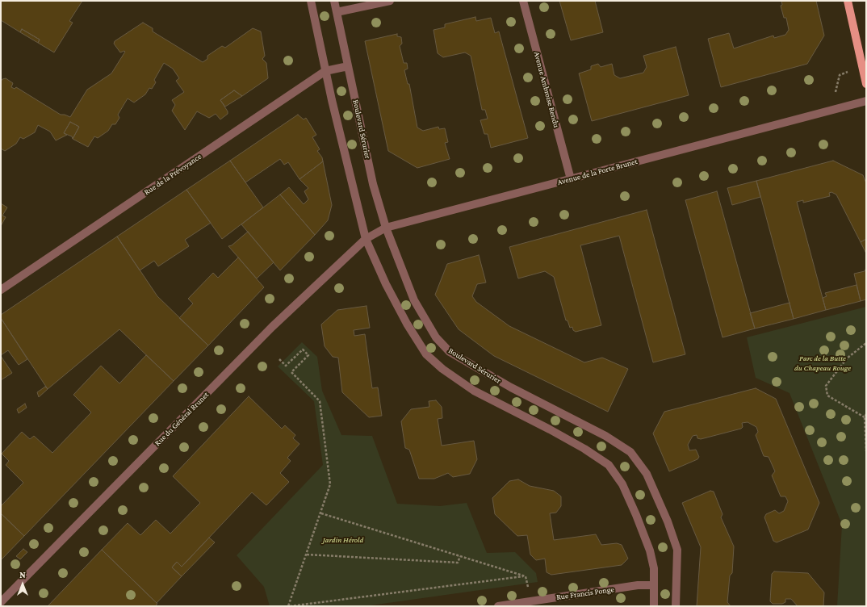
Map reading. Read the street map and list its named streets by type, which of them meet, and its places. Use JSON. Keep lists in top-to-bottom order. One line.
{"streets":{"street":["Avenue Ambroise Rendu","Boulevard Sérurier","Avenue de la Porte Brunet","Rue de la Prévoyance","Rue du Général Brunet","Rue Francis Ponge"]},"crossings":[["Avenue Ambroise Rendu","Avenue de la Porte Brunet"],["Boulevard Sérurier","Avenue de la Porte Brunet"],["Boulevard Sérurier","Rue de la Prévoyance"],["Avenue de la Porte Brunet","Rue du Général Brunet"]],"parks":["Parc de la Butte du Chapeau Rouge","Jardin Hérold"],"north":"top"}
